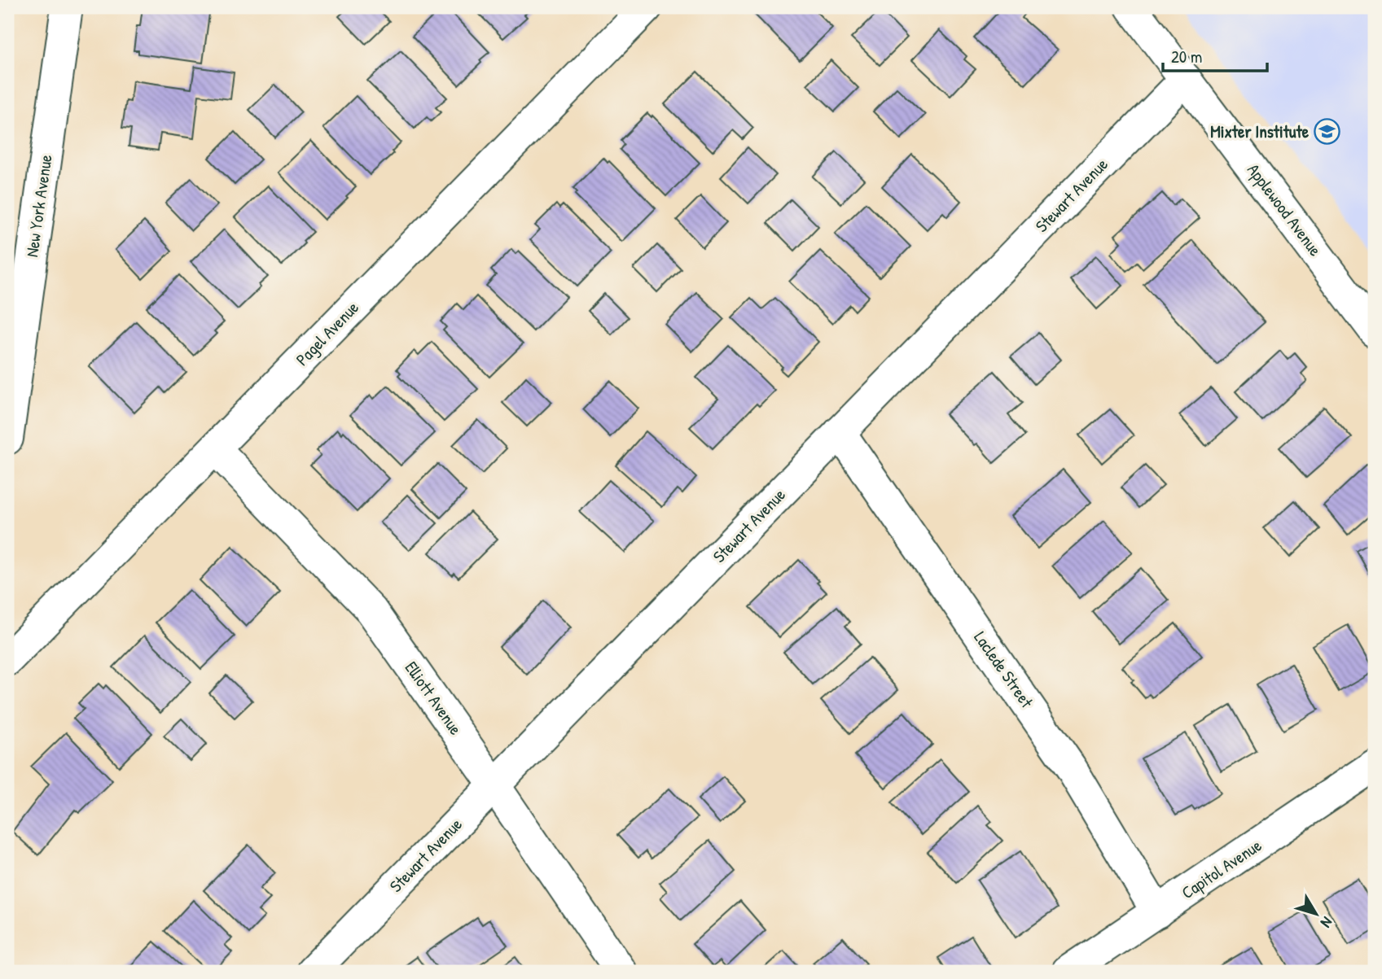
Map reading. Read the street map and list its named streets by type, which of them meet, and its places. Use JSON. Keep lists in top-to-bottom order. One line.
{"streets":{"street":["Stewart Avenue","New York Avenue","Applewood Avenue","Pagel Avenue","Laclede Street","Elliott Avenue","Capitol Avenue"]},"crossings":[["Stewart Avenue","Applewood Avenue"],["Stewart Avenue","Laclede Street"],["Stewart Avenue","Elliott Avenue"],["Pagel Avenue","Elliott Avenue"],["Laclede Street","Capitol Avenue"]],"places":{"school or university":["Mixter Institute"]},"scale_bar":"20 m","north":"bottom right"}
